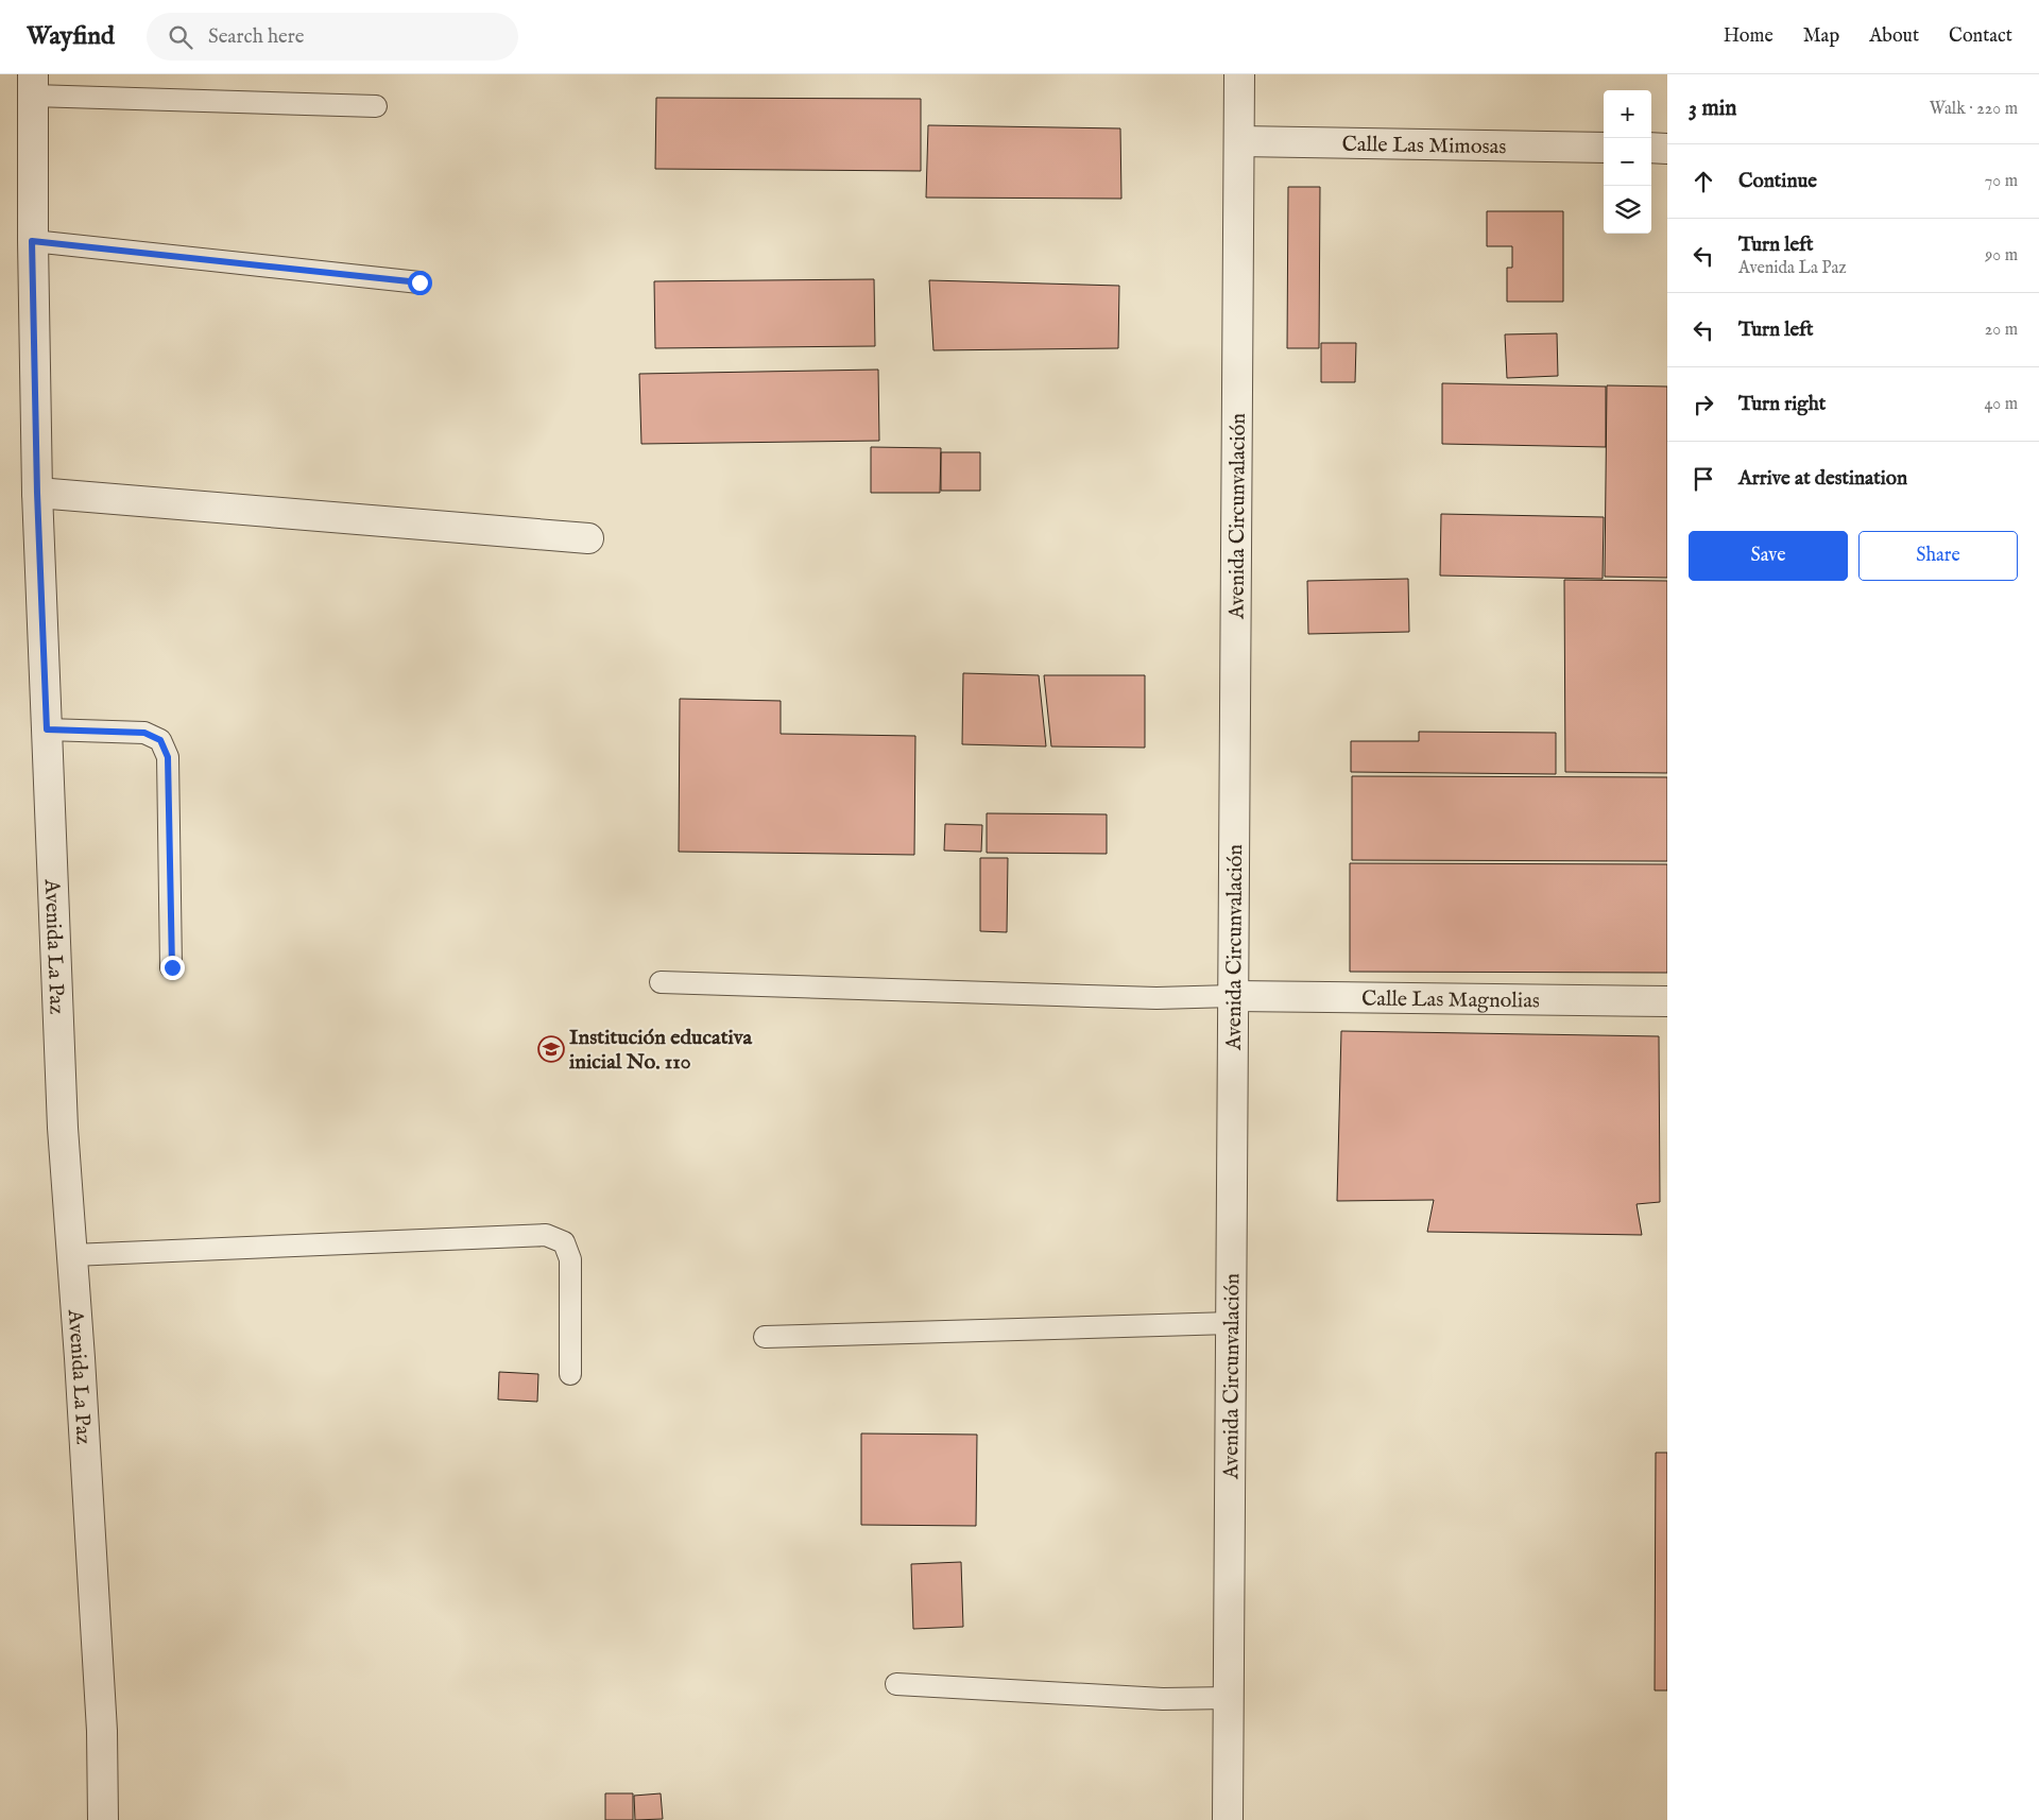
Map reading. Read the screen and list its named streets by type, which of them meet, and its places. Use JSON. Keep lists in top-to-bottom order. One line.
{"streets":{"street":["Calle Las Mimosas","Avenida Circunvalación","Avenida La Paz","Calle Las Magnolias"]},"crossings":[["Calle Las Mimosas","Avenida Circunvalación"],["Avenida Circunvalación","Calle Las Magnolias"]],"places":{"school or university":["Institución educativa inicial No. 110"]},"page":{"header":"Wayfind","search":"Search here","nav":["Home","Map","About","Contact"],"heading":["3 min","Walk · 220 m"],"map_buttons":["+","−"],"list":[["Continue","70 m"],["Turn left","Avenida La Paz","90 m"],["Turn left","20 m"],["Turn right","40 m"],"Arrive at destination"],"buttons":["Save","Share"]}}
